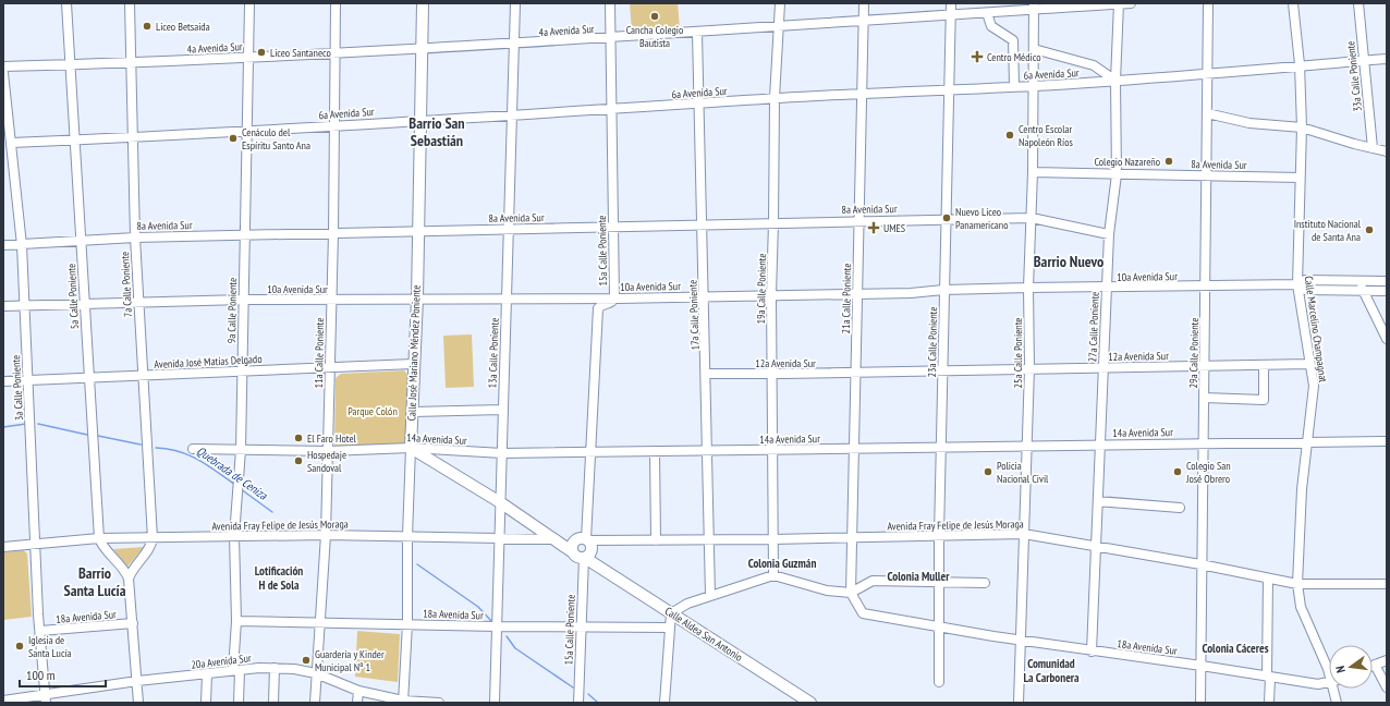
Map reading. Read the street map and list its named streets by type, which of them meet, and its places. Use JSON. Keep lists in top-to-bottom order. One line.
{"streets":{"main road":["Calle José Mariano Méndez Poniente","Calle Aldea San Antonio"],"street":["4a Avenida Sur","6a Avenida Sur","33a Calle Poniente","8a Avenida Sur","15a Calle Poniente","10a Avenida Sur","7a Calle Poniente","19a Calle Poniente","5a Calle Poniente","21a Calle Poniente","9a Calle Poniente","17a Calle Poniente","27a Calle Poniente","Calle Marcelino Champagnat","23a Calle Poniente","11a Calle Poniente","13a Calle Poniente","25a Calle Poniente","29a Calle Poniente","12a Avenida Sur","Avenida José Matías Delgado","3a Calle Poniente","14a Avenida Sur","Avenida Fray Felipe de Jesús Moraga","18a Avenida Sur","20a Avenida Sur"]},"crossings":[["4a Avenida Sur","15a Calle Poniente"],["4a Avenida Sur","7a Calle Poniente"],["4a Avenida Sur","19a Calle Poniente"],["4a Avenida Sur","5a Calle Poniente"],["4a Avenida Sur","21a Calle Poniente"],["4a Avenida Sur","9a Calle Poniente"],["4a Avenida Sur","17a Calle Poniente"],["4a Avenida Sur","27a Calle Poniente"],["4a Avenida Sur","23a Calle Poniente"],["4a Avenida Sur","11a Calle Poniente"],["4a Avenida Sur","Calle José Mariano Méndez Poniente"],["4a Avenida Sur","13a Calle Poniente"],["4a Avenida Sur","25a Calle Poniente"],["6a Avenida Sur","33a Calle Poniente"],["6a Avenida Sur","15a Calle Poniente"],["6a Avenida Sur","7a Calle Poniente"],["6a Avenida Sur","19a Calle Poniente"],["6a Avenida Sur","5a Calle Poniente"],["6a Avenida Sur","21a Calle Poniente"],["6a Avenida Sur","9a Calle Poniente"],["6a Avenida Sur","17a Calle Poniente"],["6a Avenida Sur","27a Calle Poniente"],["6a Avenida Sur","Calle Marcelino Champagnat"],["6a Avenida Sur","23a Calle Poniente"],["6a Avenida Sur","11a Calle Poniente"],["6a Avenida Sur","Calle José Mariano Méndez Poniente"],["6a Avenida Sur","13a Calle Poniente"],["6a Avenida Sur","25a Calle Poniente"],["6a Avenida Sur","29a Calle Poniente"],["6a Avenida Sur","3a Calle Poniente"],["8a Avenida Sur","15a Calle Poniente"],["8a Avenida Sur","7a Calle Poniente"],["8a Avenida Sur","19a Calle Poniente"],["8a Avenida Sur","5a Calle Poniente"],["8a Avenida Sur","21a Calle Poniente"],["8a Avenida Sur","9a Calle Poniente"],["8a Avenida Sur","17a Calle Poniente"],["8a Avenida Sur","27a Calle Poniente"],["8a Avenida Sur","Calle Marcelino Champagnat"],["8a Avenida Sur","23a Calle Poniente"],["8a Avenida Sur","11a Calle Poniente"],["8a Avenida Sur","Calle José Mariano Méndez Poniente"],["8a Avenida Sur","13a Calle Poniente"],["8a Avenida Sur","25a Calle Poniente"],["8a Avenida Sur","29a Calle Poniente"],["8a Avenida Sur","3a Calle Poniente"],["15a Calle Poniente","10a Avenida Sur"],["15a Calle Poniente","14a Avenida Sur"],["15a Calle Poniente","Avenida Fray Felipe de Jesús Moraga"],["15a Calle Poniente","18a Avenida Sur"],["15a Calle Poniente","Calle Aldea San Antonio"],["10a Avenida Sur","7a Calle Poniente"],["10a Avenida Sur","19a Calle Poniente"],["10a Avenida Sur","5a Calle Poniente"],["10a Avenida Sur","21a Calle Poniente"],["10a Avenida Sur","9a Calle Poniente"],["10a Avenida Sur","17a Calle Poniente"],["10a Avenida Sur","27a Calle Poniente"],["10a Avenida Sur","Calle Marcelino Champagnat"],["10a Avenida Sur","23a Calle Poniente"],["10a Avenida Sur","11a Calle Poniente"],["10a Avenida Sur","Calle José Mariano Méndez Poniente"],["10a Avenida Sur","13a Calle Poniente"],["10a Avenida Sur","25a Calle Poniente"],["10a Avenida Sur","29a Calle Poniente"],["10a Avenida Sur","3a Calle Poniente"],["7a Calle Poniente","Avenida José Matías Delgado"],["7a Calle Poniente","Avenida Fray Felipe de Jesús Moraga"],["19a Calle Poniente","12a Avenida Sur"],["19a Calle Poniente","14a Avenida Sur"],["19a Calle Poniente","Avenida Fray Felipe de Jesús Moraga"],["5a Calle Poniente","Avenida José Matías Delgado"],["5a Calle Poniente","Avenida Fray Felipe de Jesús Moraga"],["21a Calle Poniente","12a Avenida Sur"],["21a Calle Poniente","14a Avenida Sur"],["21a Calle Poniente","Avenida Fray Felipe de Jesús Moraga"],["21a Calle Poniente","18a Avenida Sur"],["9a Calle Poniente","Avenida José Matías Delgado"],["9a Calle Poniente","14a Avenida Sur"],["9a Calle Poniente","Avenida Fray Felipe de Jesús Moraga"],["9a Calle Poniente","18a Avenida Sur"],["9a Calle Poniente","20a Avenida Sur"],["17a Calle Poniente","12a Avenida Sur"],["17a Calle Poniente","14a Avenida Sur"],["17a Calle Poniente","Avenida Fray Felipe de Jesús Moraga"],["27a Calle Poniente","12a Avenida Sur"],["27a Calle Poniente","14a Avenida Sur"],["27a Calle Poniente","Avenida Fray Felipe de Jesús Moraga"],["27a Calle Poniente","18a Avenida Sur"],["Calle Marcelino Champagnat","12a Avenida Sur"],["Calle Marcelino Champagnat","14a Avenida Sur"],["Calle Marcelino Champagnat","Avenida Fray Felipe de Jesús Moraga"],["23a Calle Poniente","12a Avenida Sur"],["23a Calle Poniente","14a Avenida Sur"],["23a Calle Poniente","Avenida Fray Felipe de Jesús Moraga"],["23a Calle Poniente","18a Avenida Sur"],["11a Calle Poniente","Avenida José Matías Delgado"],["11a Calle Poniente","14a Avenida Sur"],["11a Calle Poniente","Avenida Fray Felipe de Jesús Moraga"],["11a Calle Poniente","18a Avenida Sur"],["11a Calle Poniente","20a Avenida Sur"],["Calle José Mariano Méndez Poniente","Avenida José Matías Delgado"],["Calle José Mariano Méndez Poniente","14a Avenida Sur"],["Calle José Mariano Méndez Poniente","Avenida Fray Felipe de Jesús Moraga"],["Calle José Mariano Méndez Poniente","18a Avenida Sur"],["Calle José Mariano Méndez Poniente","20a Avenida Sur"],["13a Calle Poniente","14a Avenida Sur"],["13a Calle Poniente","Avenida Fray Felipe de Jesús Moraga"],["13a Calle Poniente","18a Avenida Sur"],["25a Calle Poniente","12a Avenida Sur"],["25a Calle Poniente","14a Avenida Sur"],["25a Calle Poniente","Avenida Fray Felipe de Jesús Moraga"],["25a Calle Poniente","18a Avenida Sur"],["29a Calle Poniente","12a Avenida Sur"],["29a Calle Poniente","14a Avenida Sur"],["29a Calle Poniente","Avenida Fray Felipe de Jesús Moraga"],["29a Calle Poniente","18a Avenida Sur"],["Avenida José Matías Delgado","3a Calle Poniente"],["3a Calle Poniente","Avenida Fray Felipe de Jesús Moraga"],["3a Calle Poniente","18a Avenida Sur"],["3a Calle Poniente","20a Avenida Sur"],["Avenida Fray Felipe de Jesús Moraga","Calle Aldea San Antonio"]],"districts":["Barrio San Sebastián","Barrio Nuevo","Colonia Guzmán","Lotificación H de Sola","Barrio Santa Lucía","Colonia Muller","Colonia Cáceres","Comunidad La Carbonera"],"water":["Quebrada de Ceniza"],"parks":["Parque Colón"],"places":{"other":["Cancha Colegio Bautista","Liceo Betsaida","Liceo Santaneco","Centro Escolar Napoleón Ríos","Cenáculo del Espíritu Santo Ana","Colegio Nazareño","Nuevo Liceo Panamericano","Instituto Nacional de Santa Ana","El Faro Hotel","Hospedaje Sandoval","Policia Nacional Civil","Colegio San José Obrero","Iglesia de Santa Lucía","Guardería y Kinder Municipal Nº 1"],"health":["Centro Médico","UMES"]},"scale_bar":"100 m","north":"left"}
